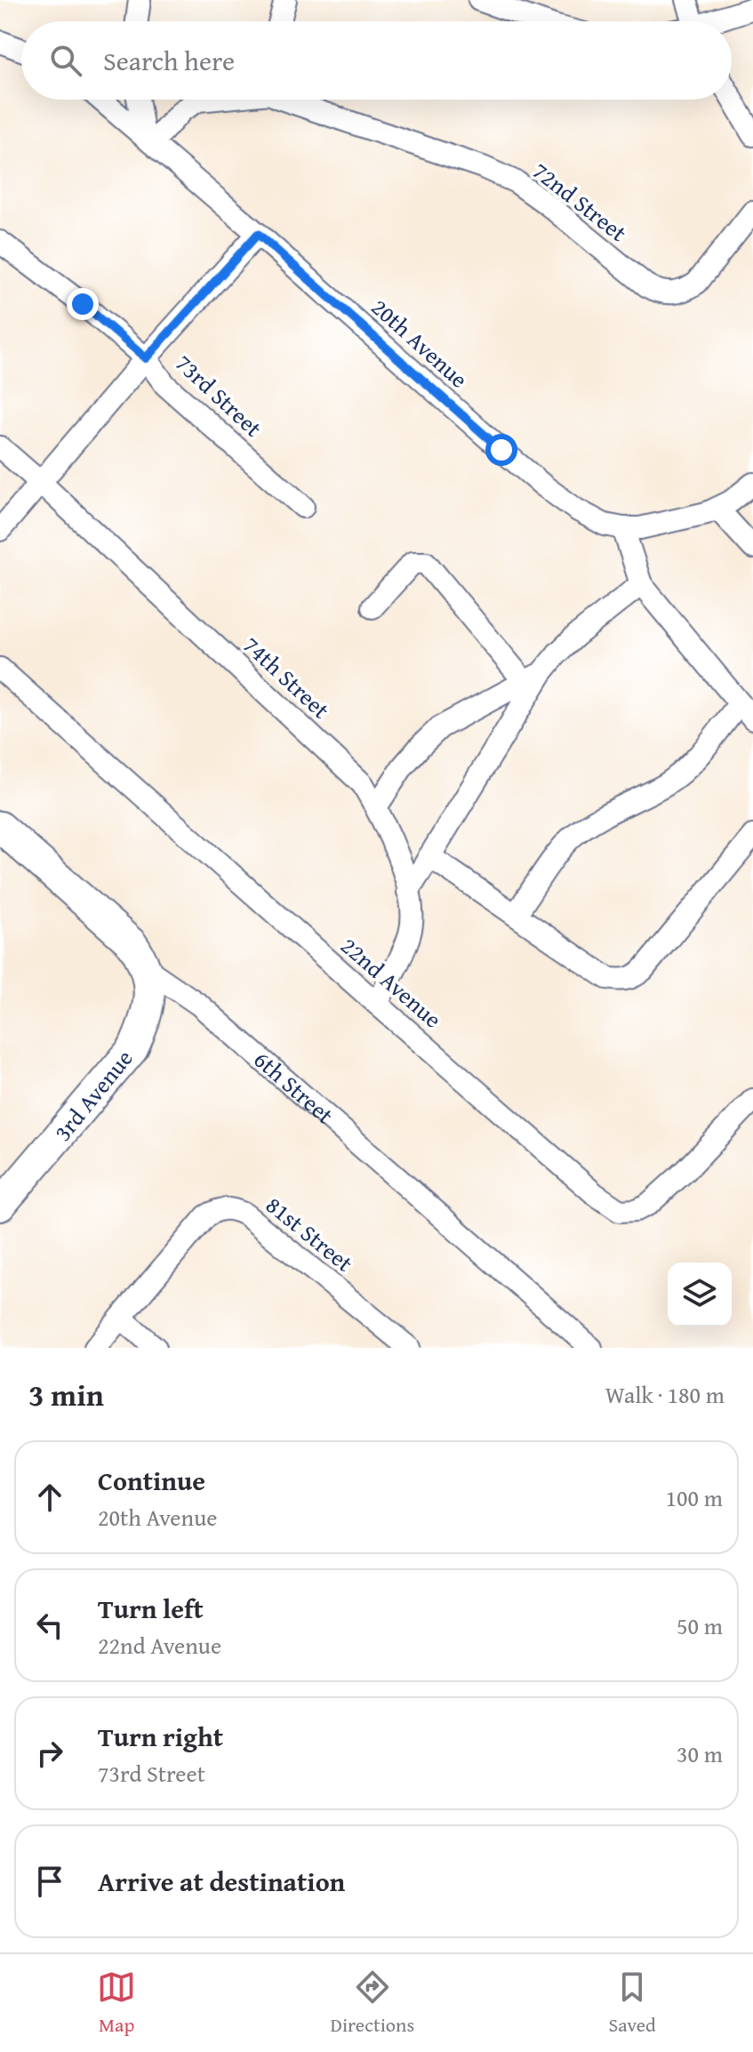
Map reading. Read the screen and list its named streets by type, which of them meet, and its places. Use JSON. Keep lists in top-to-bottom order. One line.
{"streets":{"street":["72nd Street","20th Avenue","73rd Street","74th Street","22nd Avenue","6th Street","3rd Avenue","81st Street"]},"crossings":[["74th Street","22nd Avenue"],["6th Street","3rd Avenue"]],"page":{"search":"Search here","heading":["3 min","Walk · 180 m"],"list":[["Continue","20th Avenue","100 m"],["Turn left","22nd Avenue","50 m"],["Turn right","73rd Street","30 m"],"Arrive at destination"],"nav":["Map","Directions","Saved"]}}
